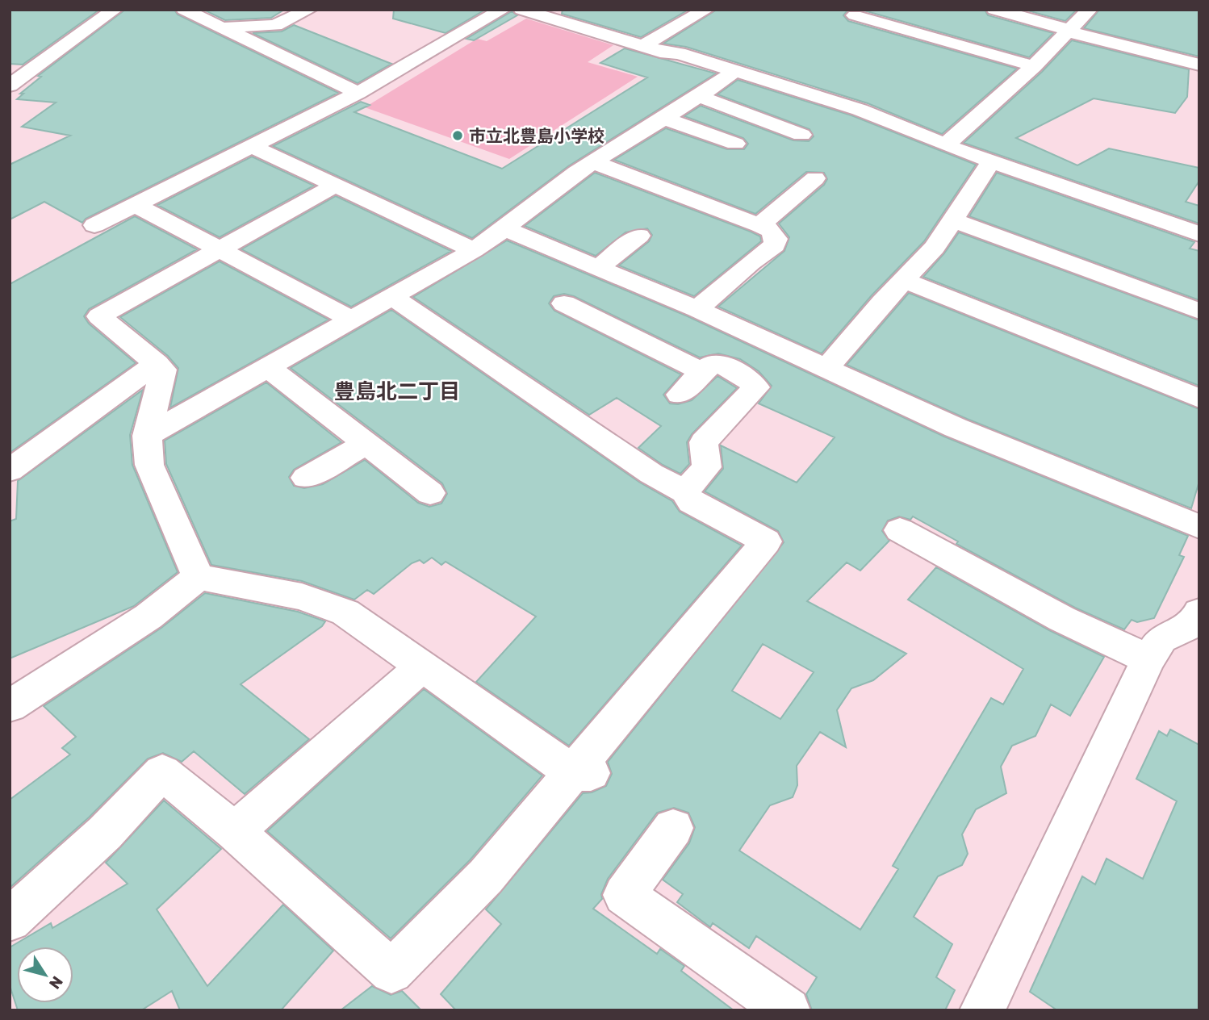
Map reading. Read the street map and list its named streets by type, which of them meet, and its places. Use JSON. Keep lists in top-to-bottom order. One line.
{"districts":["豊島北二丁目"],"places":["市立北豊島小学校"],"north":"bottom right"}
